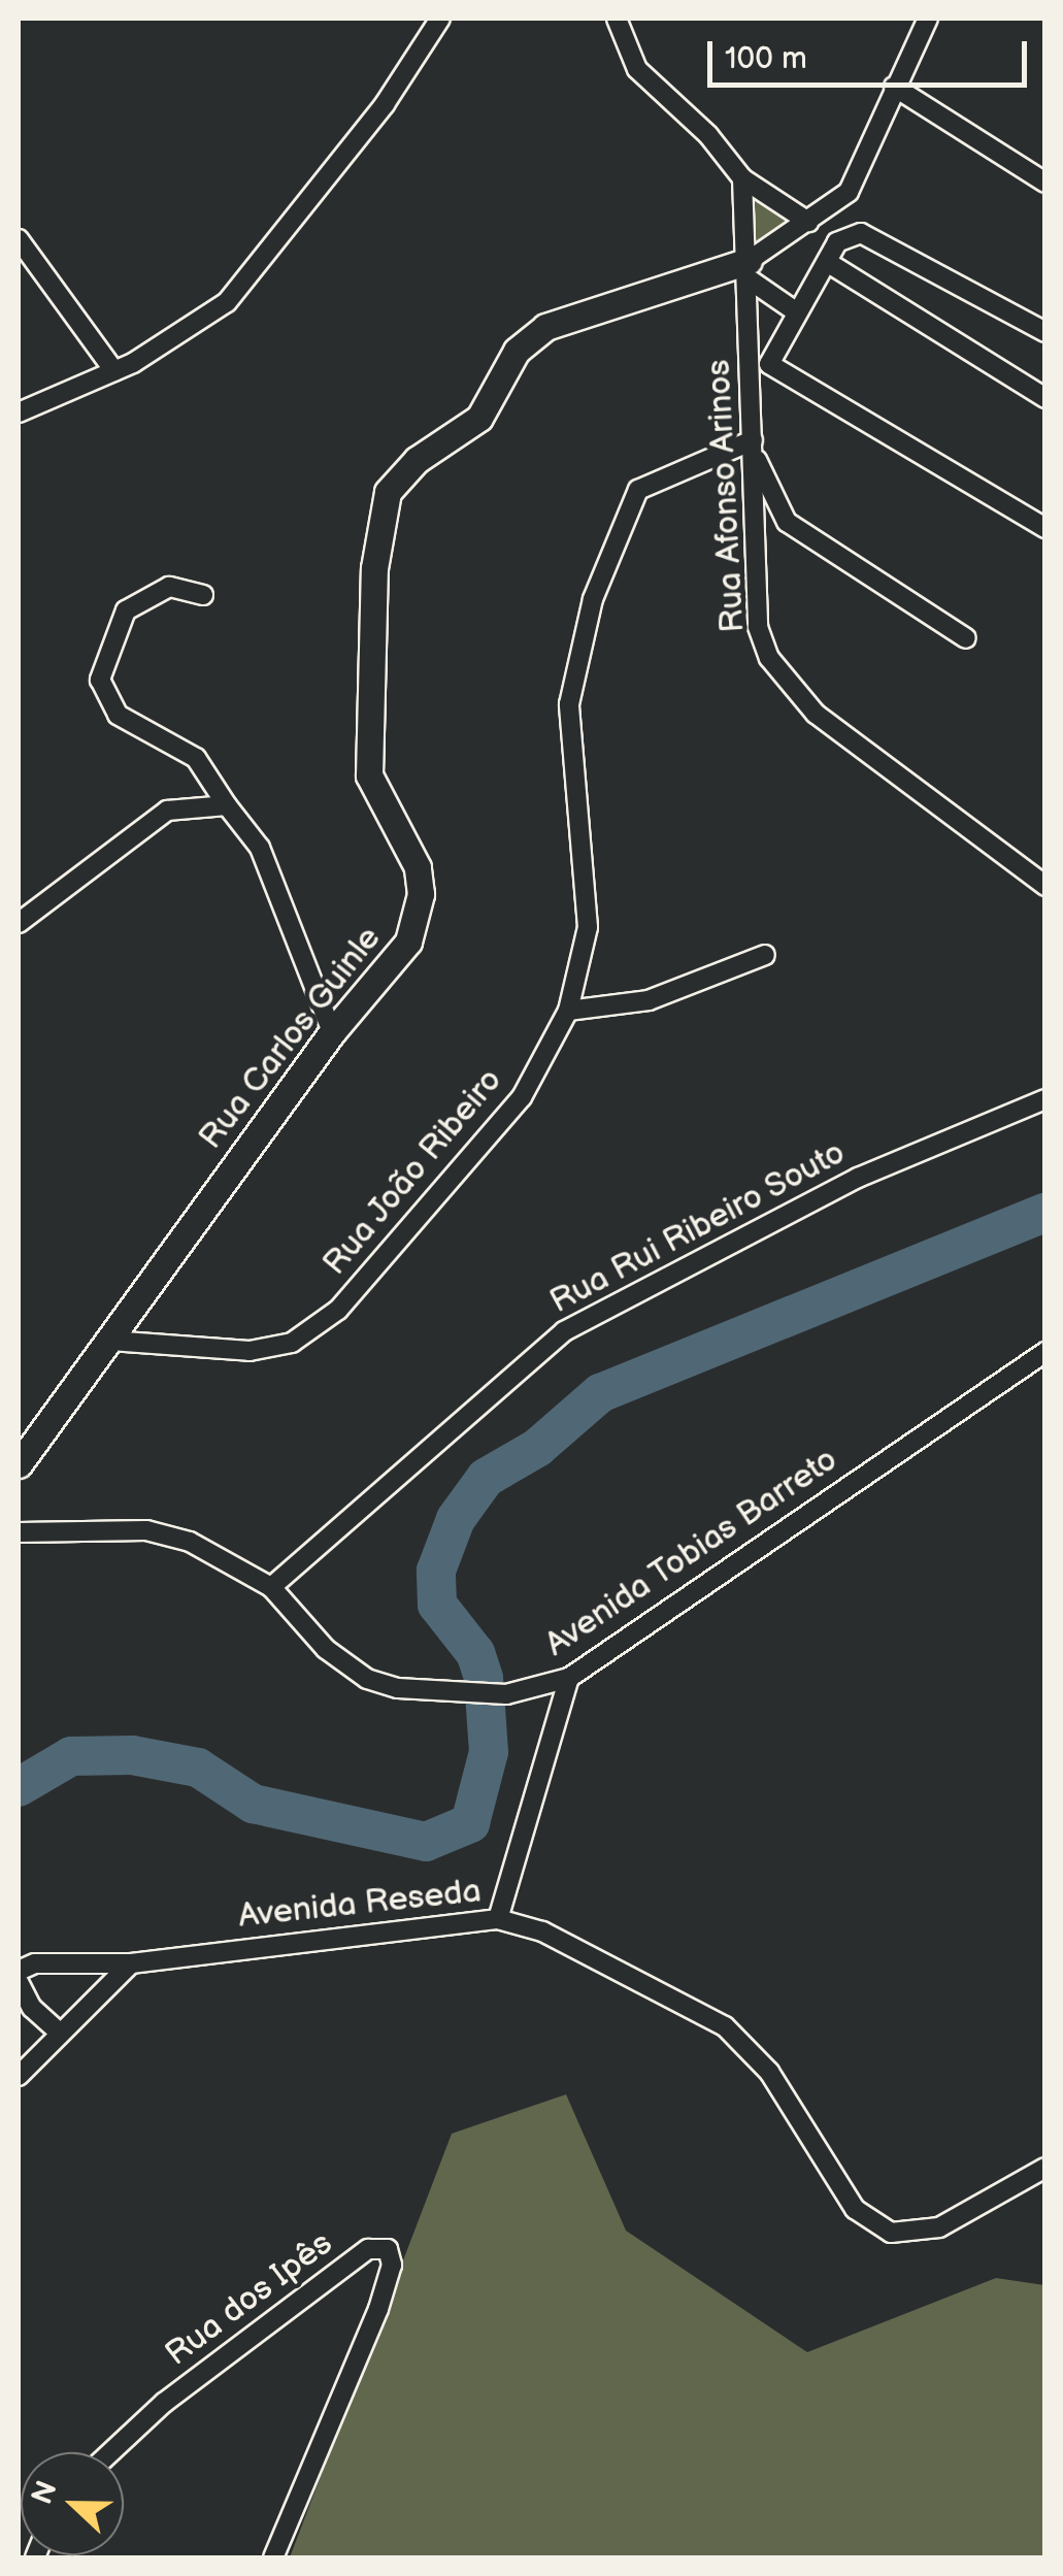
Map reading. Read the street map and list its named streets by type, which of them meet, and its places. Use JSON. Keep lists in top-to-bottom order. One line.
{"streets":{"street":["Rua Afonso Arinos","Rua Carlos Guinle","Rua João Ribeiro","Rua Rui Ribeiro Souto","Avenida Tobias Barreto","Avenida Reseda","Rua dos Ipês"]},"crossings":[["Rua Afonso Arinos","Rua Carlos Guinle"],["Rua Afonso Arinos","Rua João Ribeiro"],["Rua Carlos Guinle","Rua João Ribeiro"],["Rua Rui Ribeiro Souto","Avenida Tobias Barreto"]],"scale_bar":"100 m","north":"left"}
